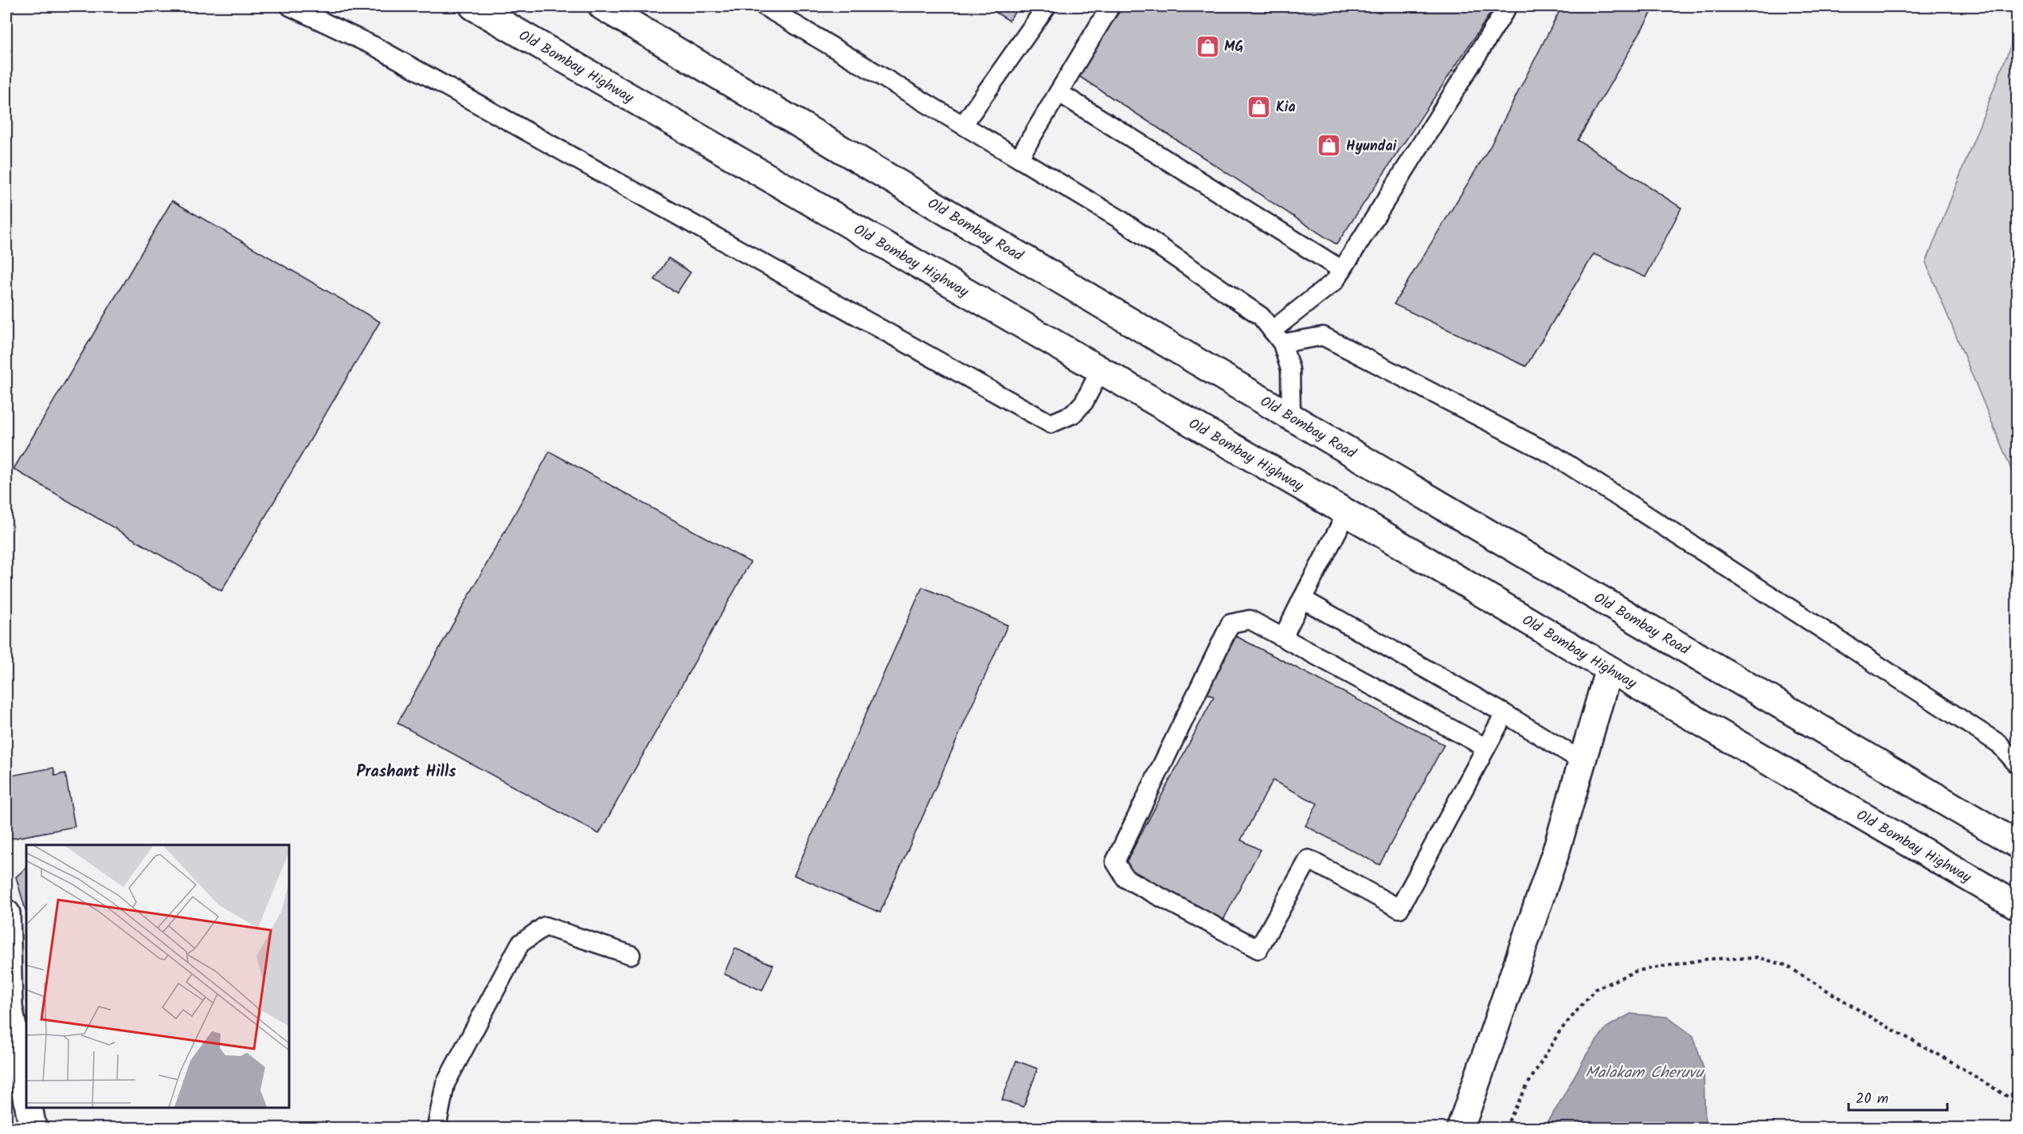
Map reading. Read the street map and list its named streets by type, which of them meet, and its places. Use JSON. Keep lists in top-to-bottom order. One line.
{"streets":{"main road":["Old Bombay Highway","Old Bombay Road"]},"districts":["Prashant Hills"],"water":["Malakam Cheruvu"],"places":{"shop":["MG","Kia","Hyundai"]},"scale_bar":"20 m"}
